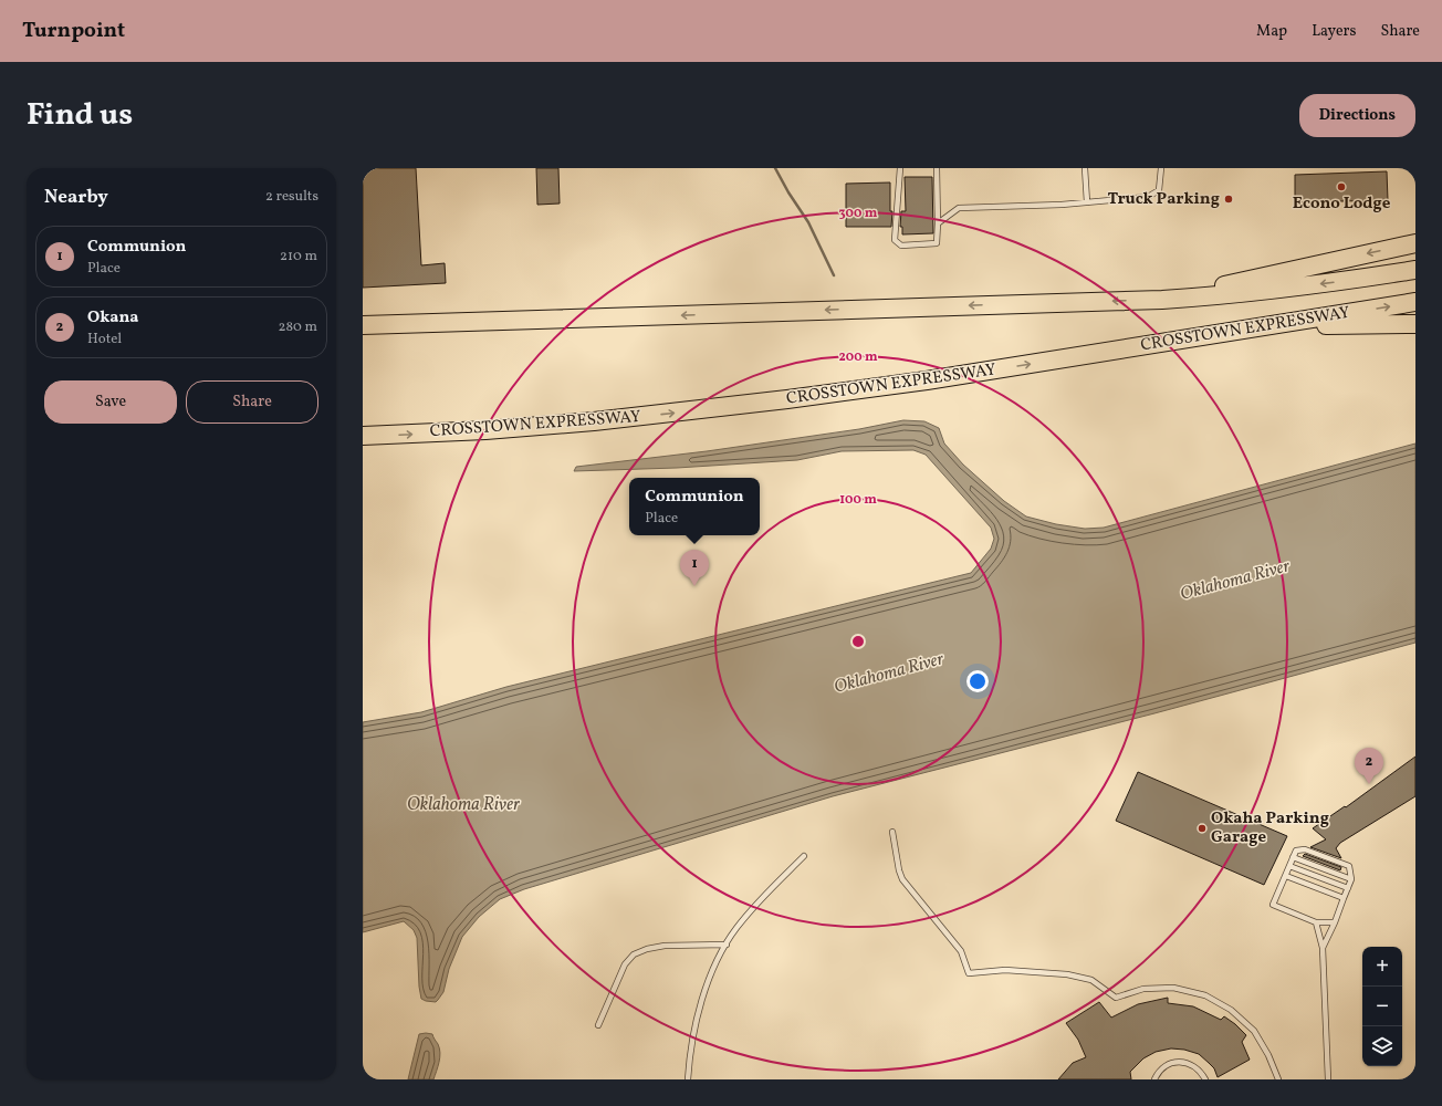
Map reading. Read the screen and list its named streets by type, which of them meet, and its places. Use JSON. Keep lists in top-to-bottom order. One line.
{"streets":{"highway":["CROSSTOWN EXPRESSWAY"]},"water":["Oklahoma River"],"places":["Econo Lodge","Truck Parking","Okaha Parking Garage"],"page":{"header":"Turnpoint","nav":["Map","Layers","Share"],"title":"Find us","buttons":["Directions",["Save","Share"]],"heading":["Nearby","2 results"],"list":[{"mark":"1","name":"Communion","note":"Place","value":"210 m"},{"mark":"2","name":"Okana","note":"Hotel","value":"280 m"}],"popup":["Communion","Place"],"pins":["1","2"],"map_buttons":["+","−"]},"rings":["300 m","200 m","100 m"]}
